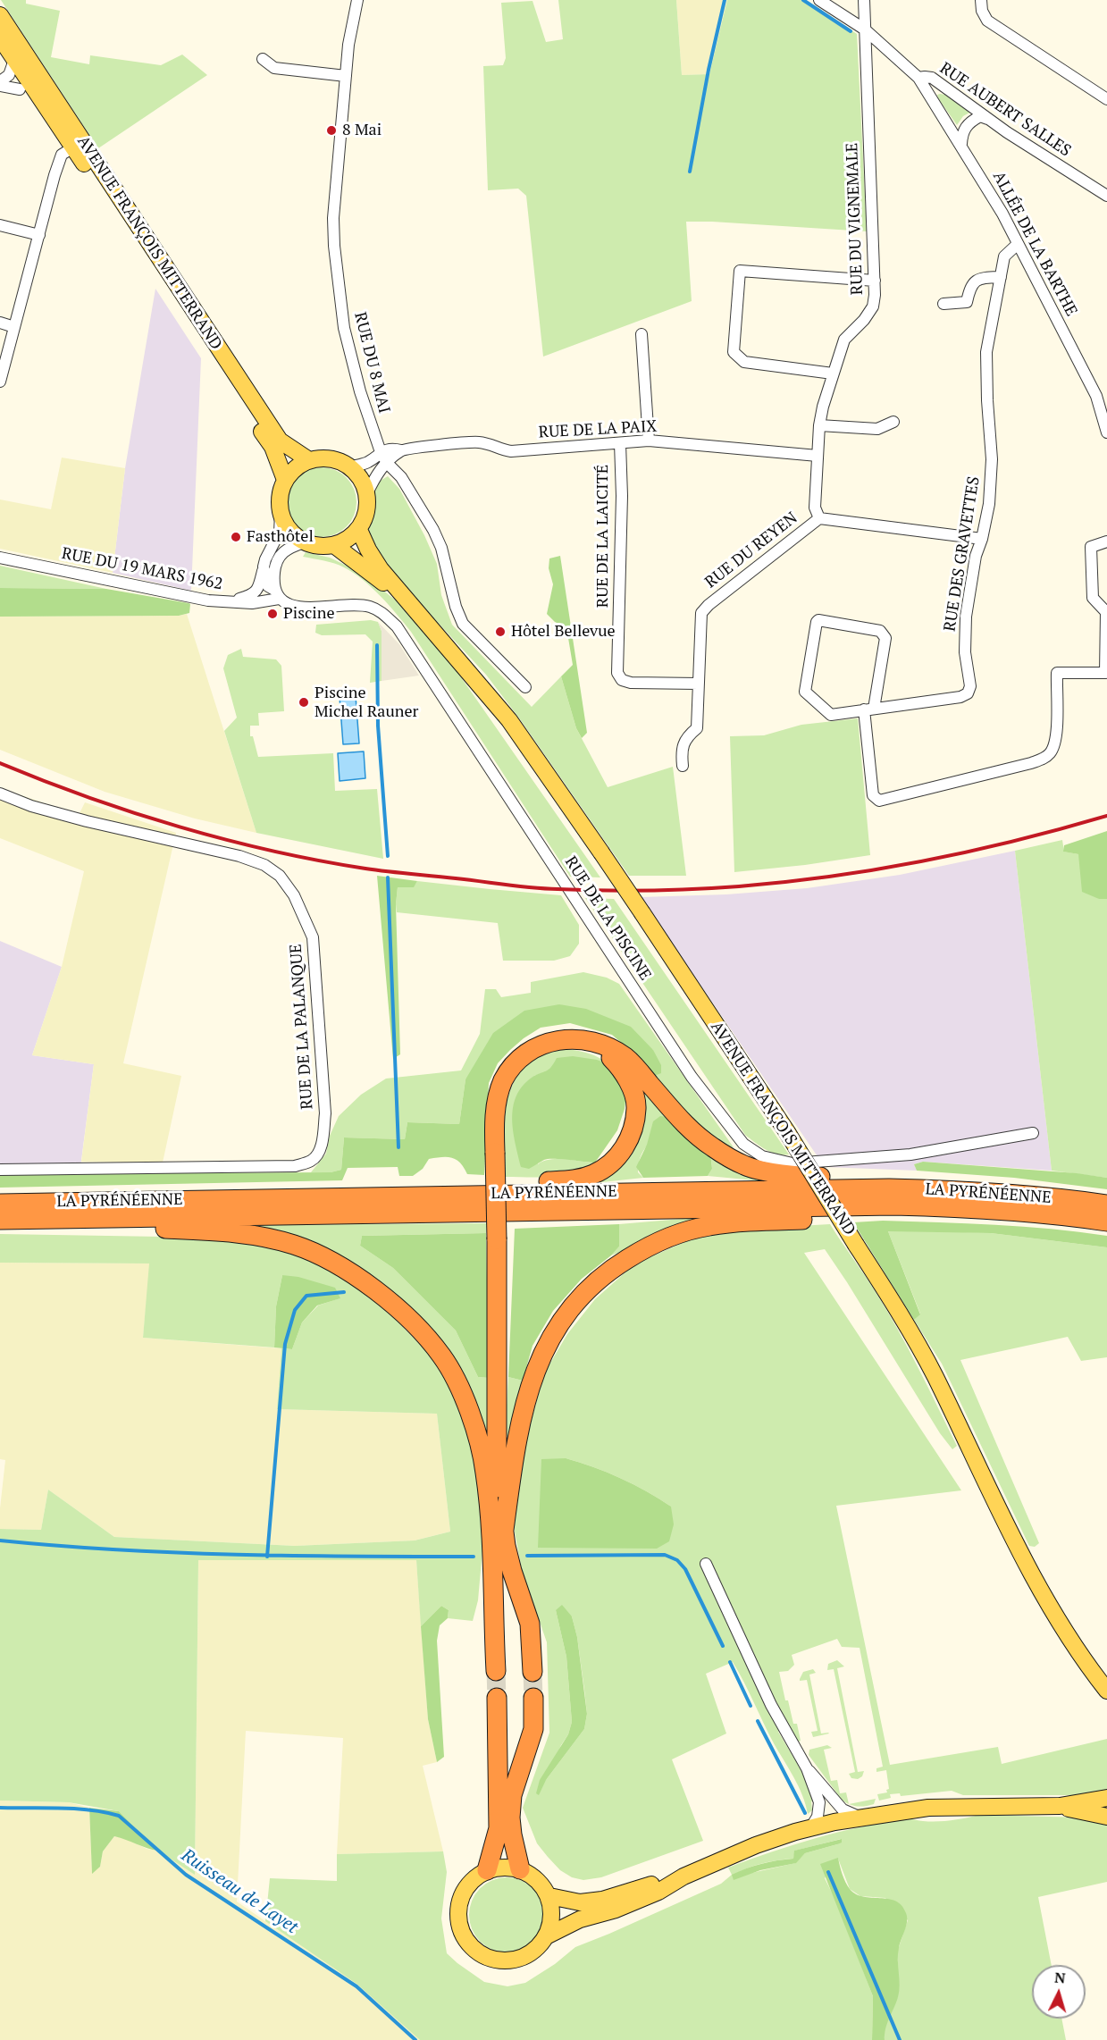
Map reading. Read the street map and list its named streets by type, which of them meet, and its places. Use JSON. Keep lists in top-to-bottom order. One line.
{"streets":{"highway":["LA PYRÉNÉENNE"],"main road":["AVENUE FRANÇOIS MITTERRAND"],"street":["RUE AUBERT SALLES","RUE DU VIGNEMALE","ALLÉE DE LA BARTHE","RUE DU 8 MAI","RUE DE LA PAIX","RUE DE LA LAICITÉ","RUE DU REYEN","RUE DES GRAVETTES","RUE DU 19 MARS 1962","RUE DE LA PISCINE","RUE DE LA PALANQUE"]},"crossings":[["RUE AUBERT SALLES","RUE DU VIGNEMALE"],["RUE AUBERT SALLES","ALLÉE DE LA BARTHE"],["RUE DU VIGNEMALE","RUE DE LA PAIX"],["RUE DU VIGNEMALE","RUE DU REYEN"],["ALLÉE DE LA BARTHE","RUE DES GRAVETTES"],["RUE DU 8 MAI","RUE DE LA PAIX"],["RUE DE LA PAIX","RUE DE LA LAICITÉ"],["RUE DE LA LAICITÉ","RUE DU REYEN"],["RUE DU REYEN","RUE DES GRAVETTES"],["RUE DU 19 MARS 1962","RUE DE LA PISCINE"]],"water":["Ruisseau de Layet"],"places":["8 Mai","Fasthôtel","Piscine","Hôtel Bellevue","Piscine Michel Rauner"],"north":"top"}
